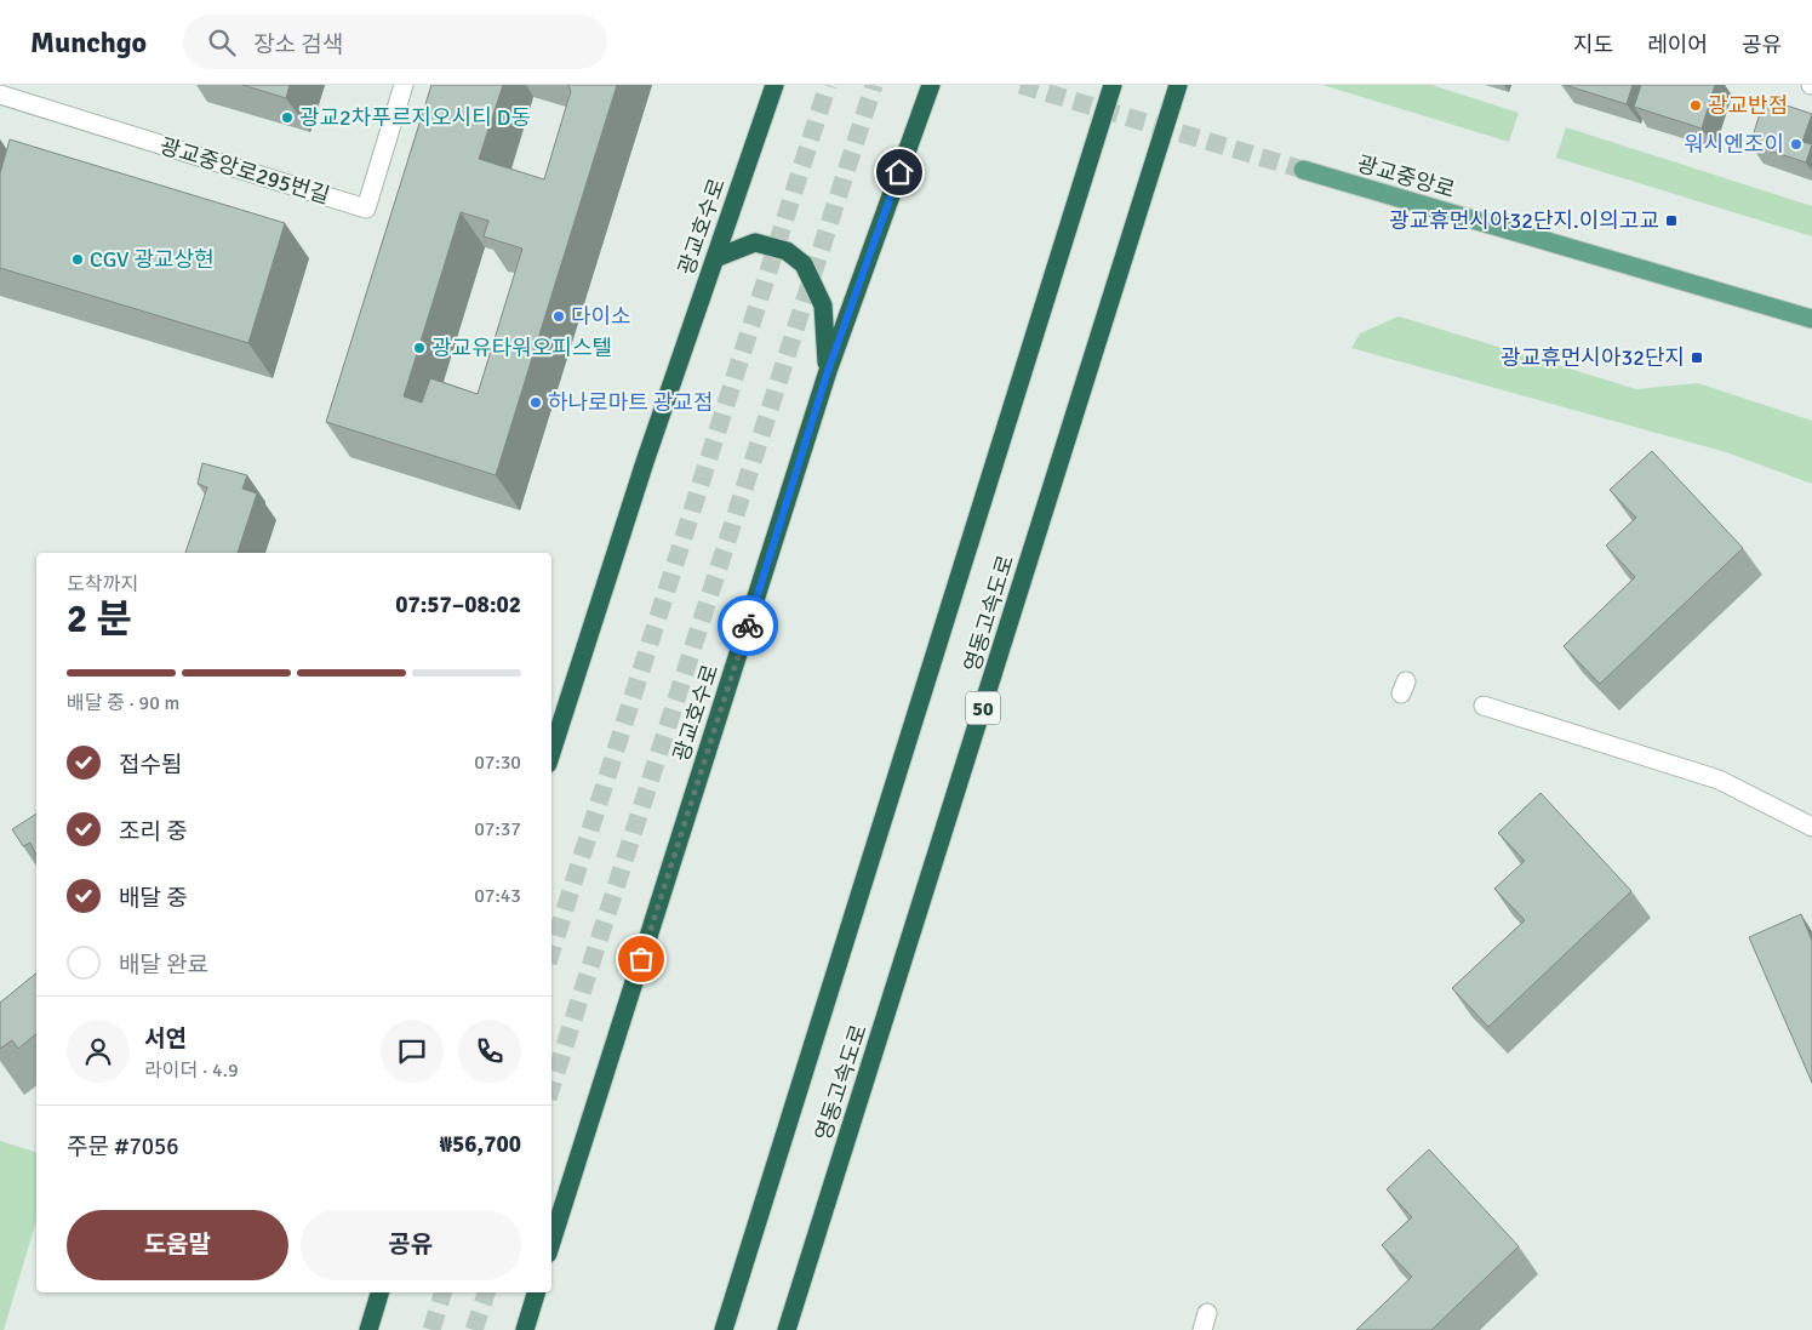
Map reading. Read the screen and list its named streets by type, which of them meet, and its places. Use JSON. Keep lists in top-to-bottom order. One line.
{"streets":{"highway":["광교호수로","영동고속도로","50"],"main road":["광교중앙로"],"lane":["광교중앙로295번길"]},"places":{"other":["광교반점","광교2차푸르지오시티 D동","워시엔조이","CGV 광교상현","다이소","광교유타워오피스텔","하나로마트 광교점"],"transit":["광교휴먼시아32단지.이의고교","광교휴먼시아32단지"]},"page":{"header":"Munchgo","search":"장소 검색","nav":["지도","레이어","공유"],"heading":["2 분","도착까지","07:57–08:02"],"panel":["서연","라이더 · 4.9","주문 #7056","₩56,700"],"bar":"배달 중 · 90 m","list":[["접수됨","07:30"],["조리 중","07:37"],["배달 중","07:43"],"배달 완료"],"buttons":["도움말","공유"]}}
